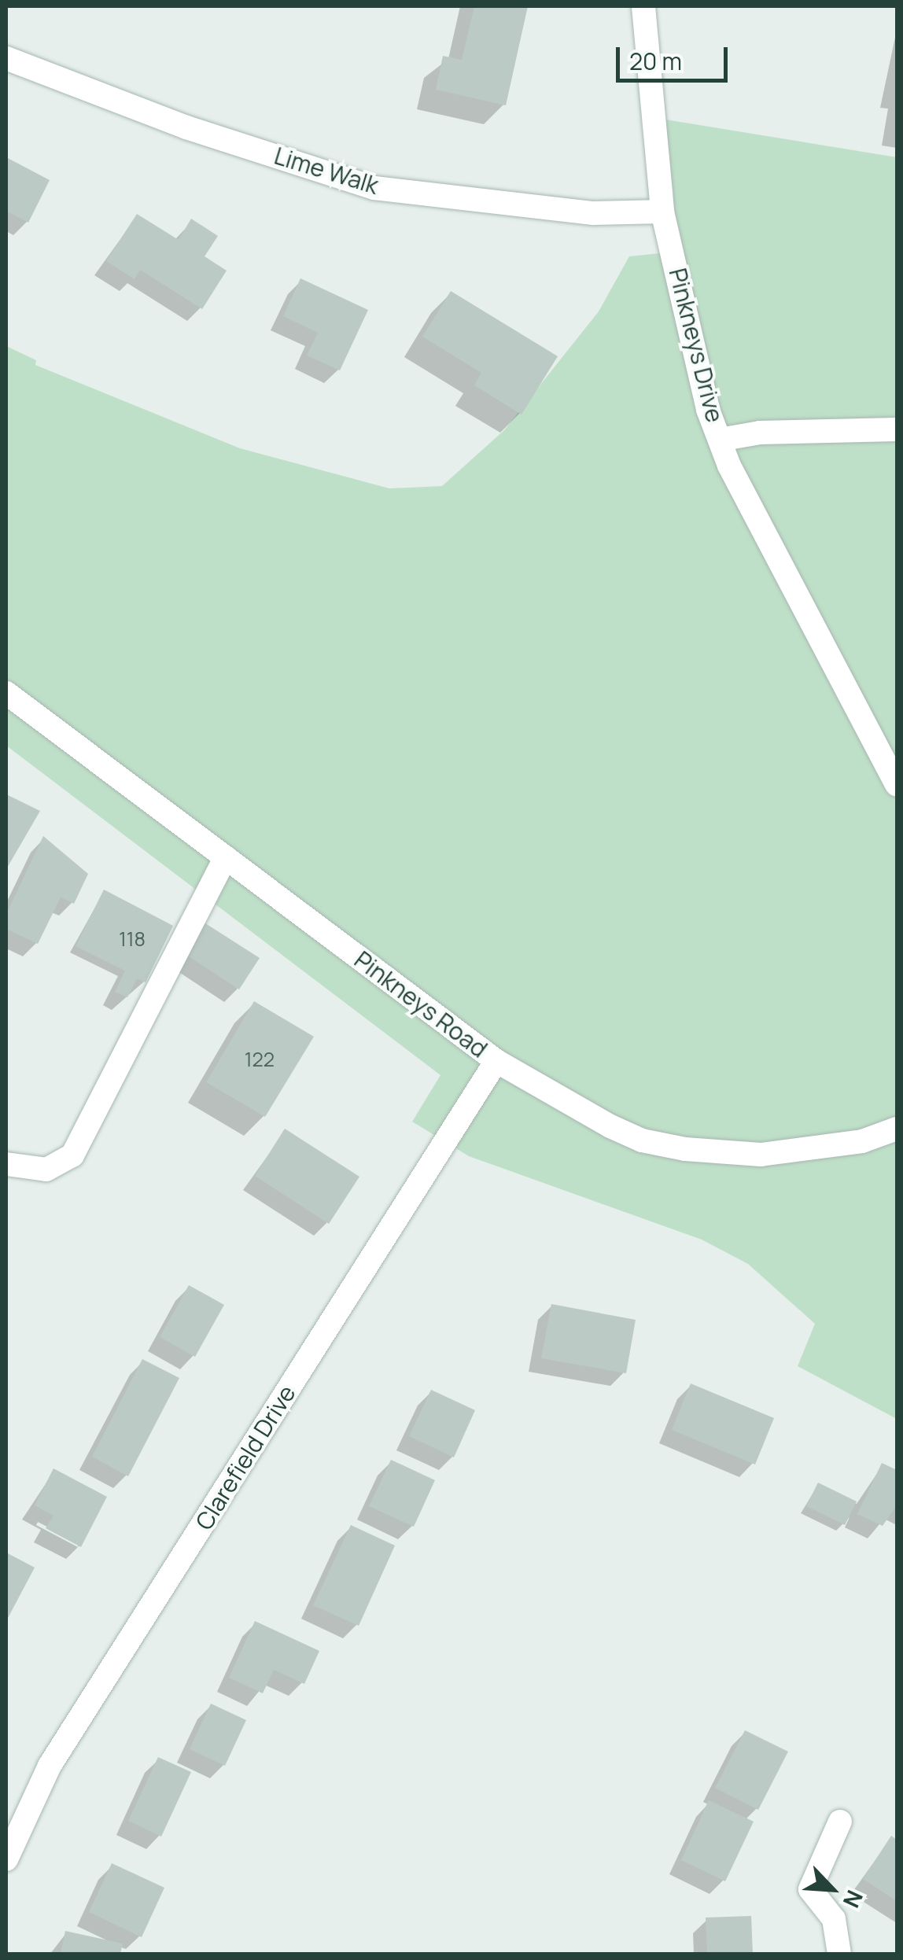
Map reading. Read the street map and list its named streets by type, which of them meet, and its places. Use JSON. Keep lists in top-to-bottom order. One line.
{"streets":{"street":["Lime Walk","Pinkneys Drive","Pinkneys Road","Clarefield Drive"]},"crossings":[["Lime Walk","Pinkneys Drive"],["Pinkneys Road","Clarefield Drive"]],"house_numbers":["118","122"],"scale_bar":"20 m","north":"bottom right"}
